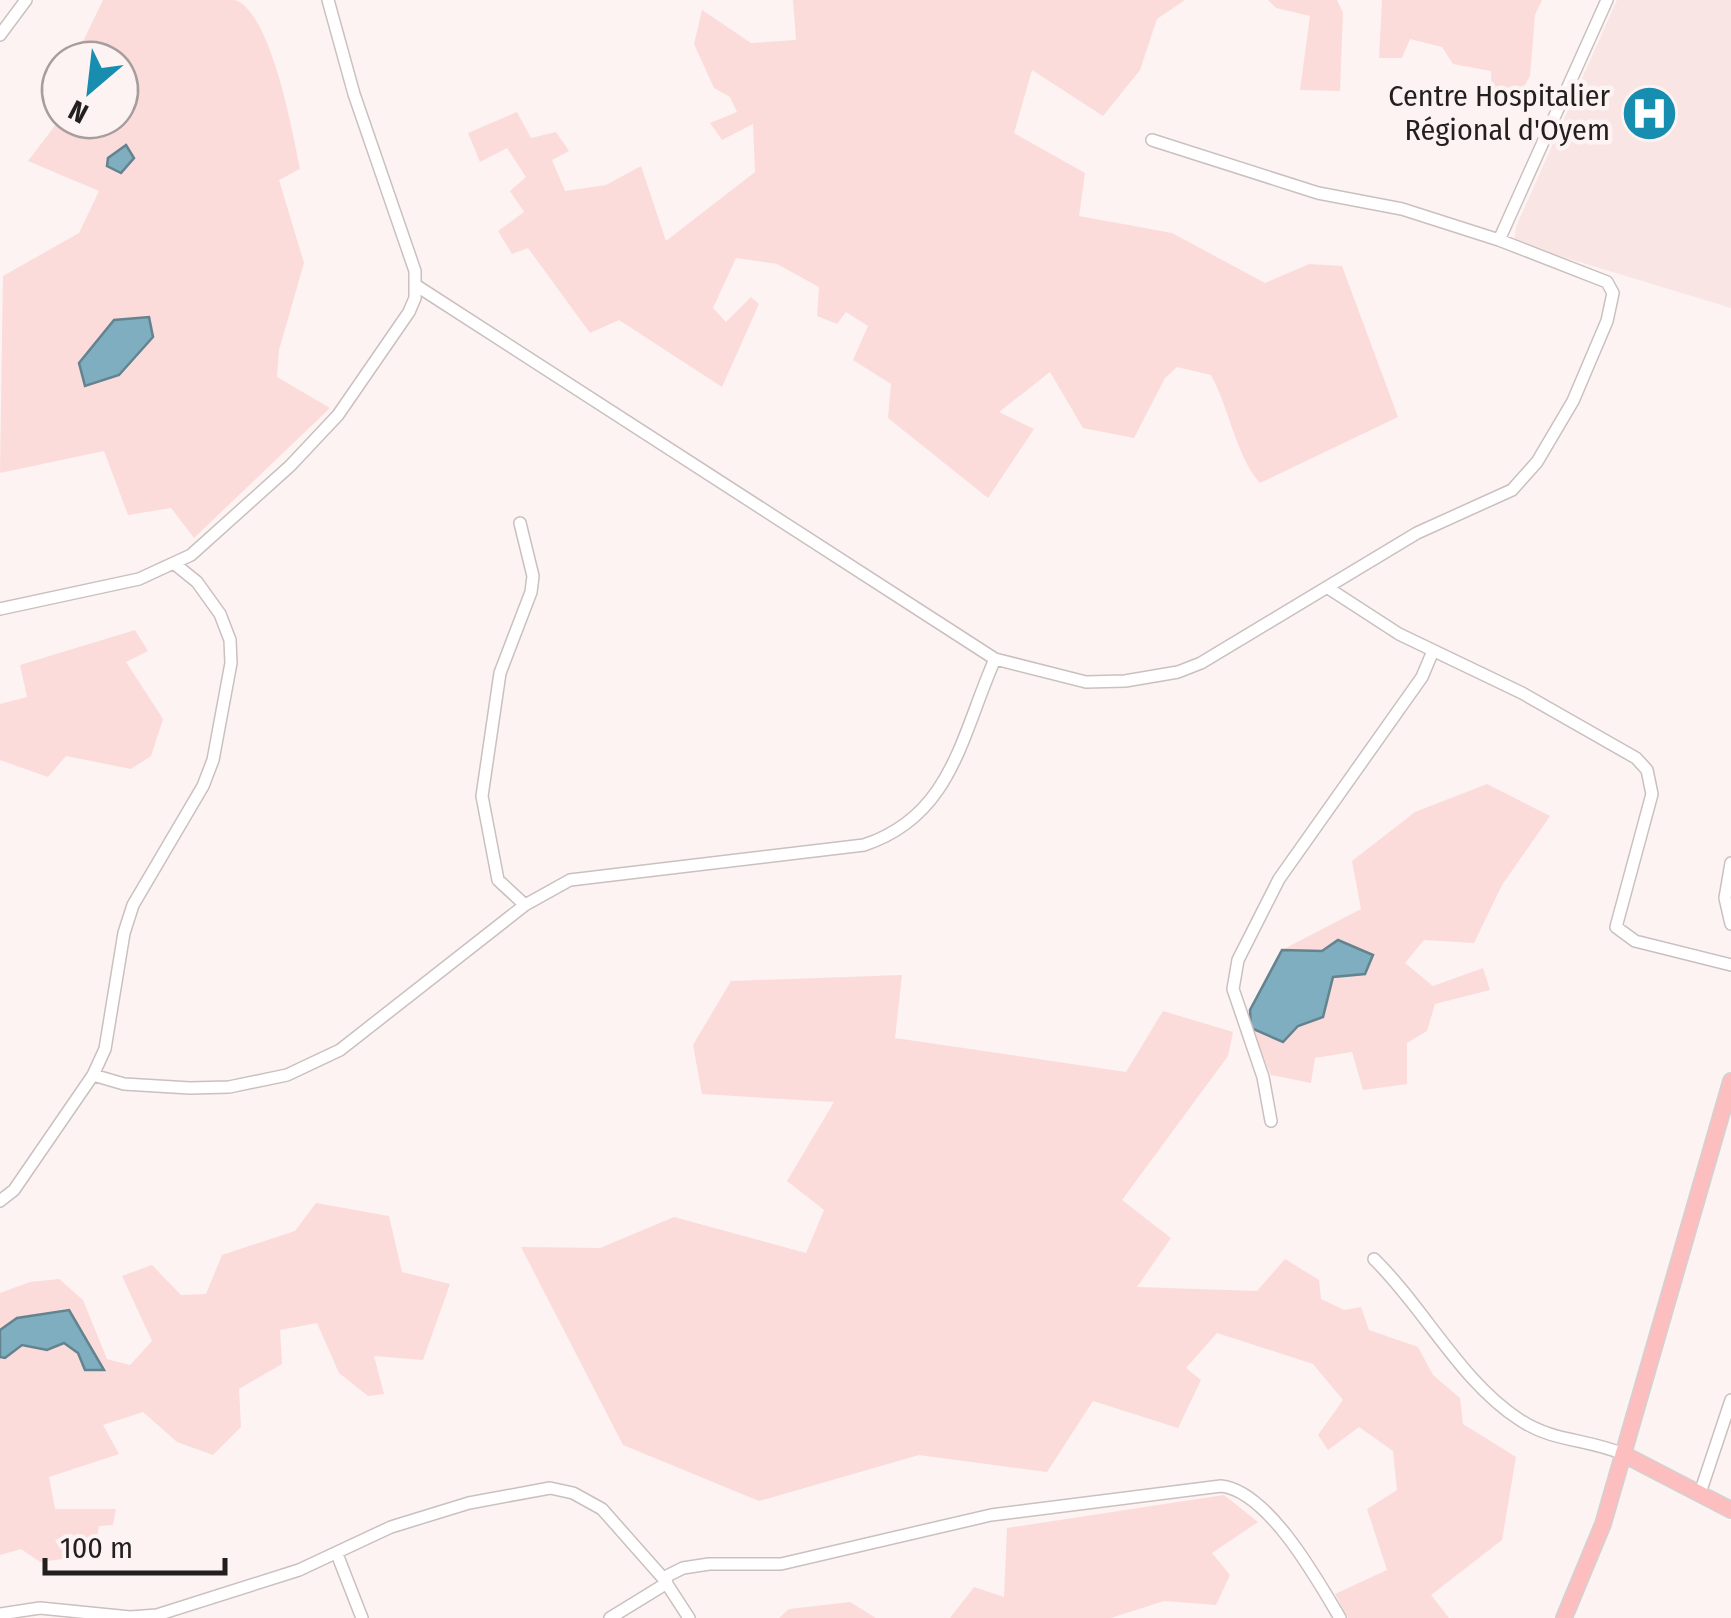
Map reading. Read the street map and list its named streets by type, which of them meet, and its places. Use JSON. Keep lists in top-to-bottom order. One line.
{"places":{"hospital":["Centre Hospitalier Régional d'Oyem"]},"scale_bar":"100 m","north":"bottom left"}
